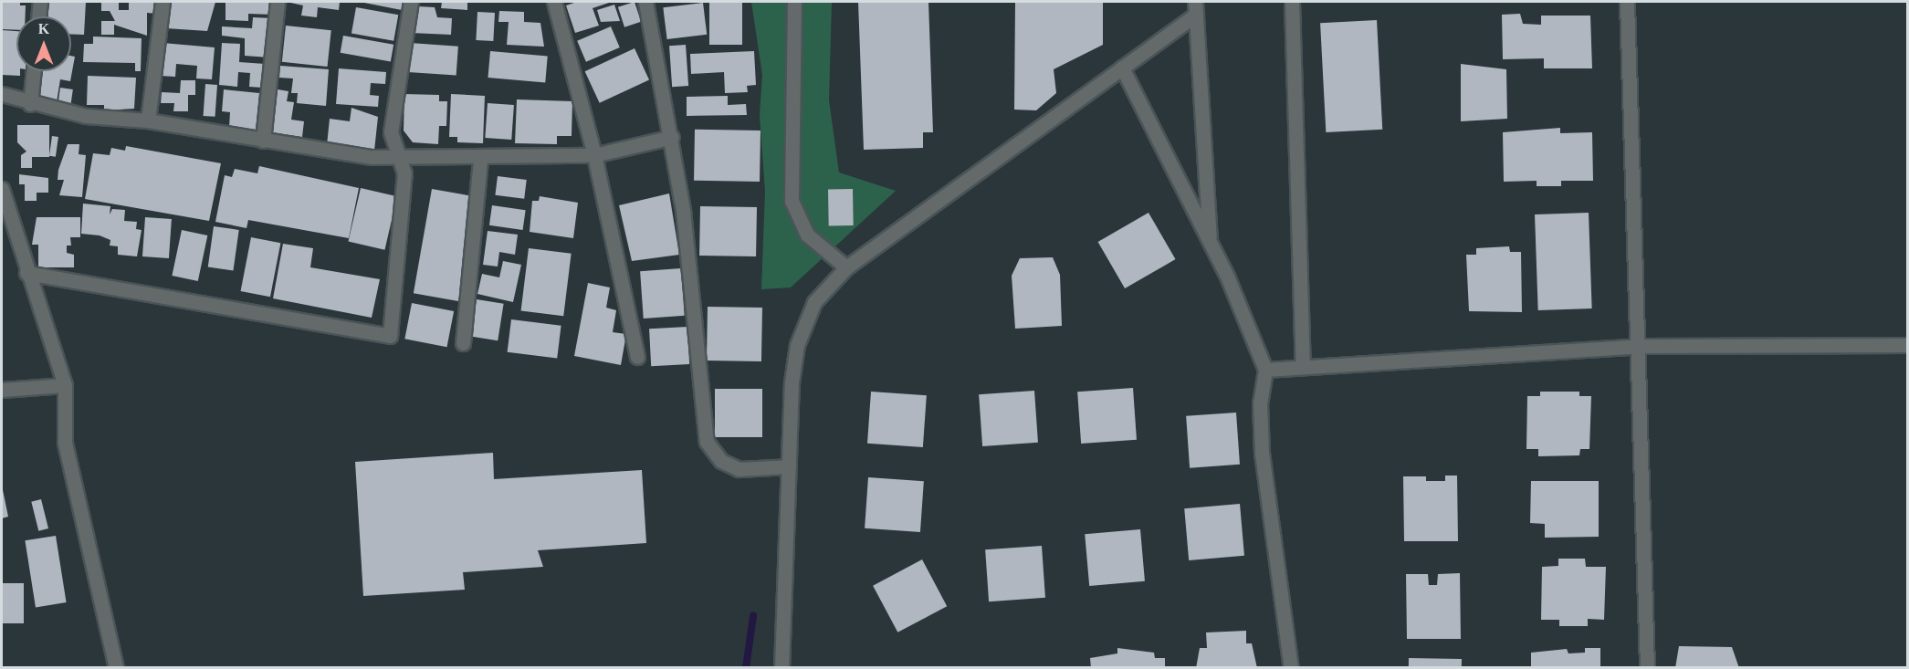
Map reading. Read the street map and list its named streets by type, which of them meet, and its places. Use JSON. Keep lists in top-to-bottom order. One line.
{"north":"top"}
